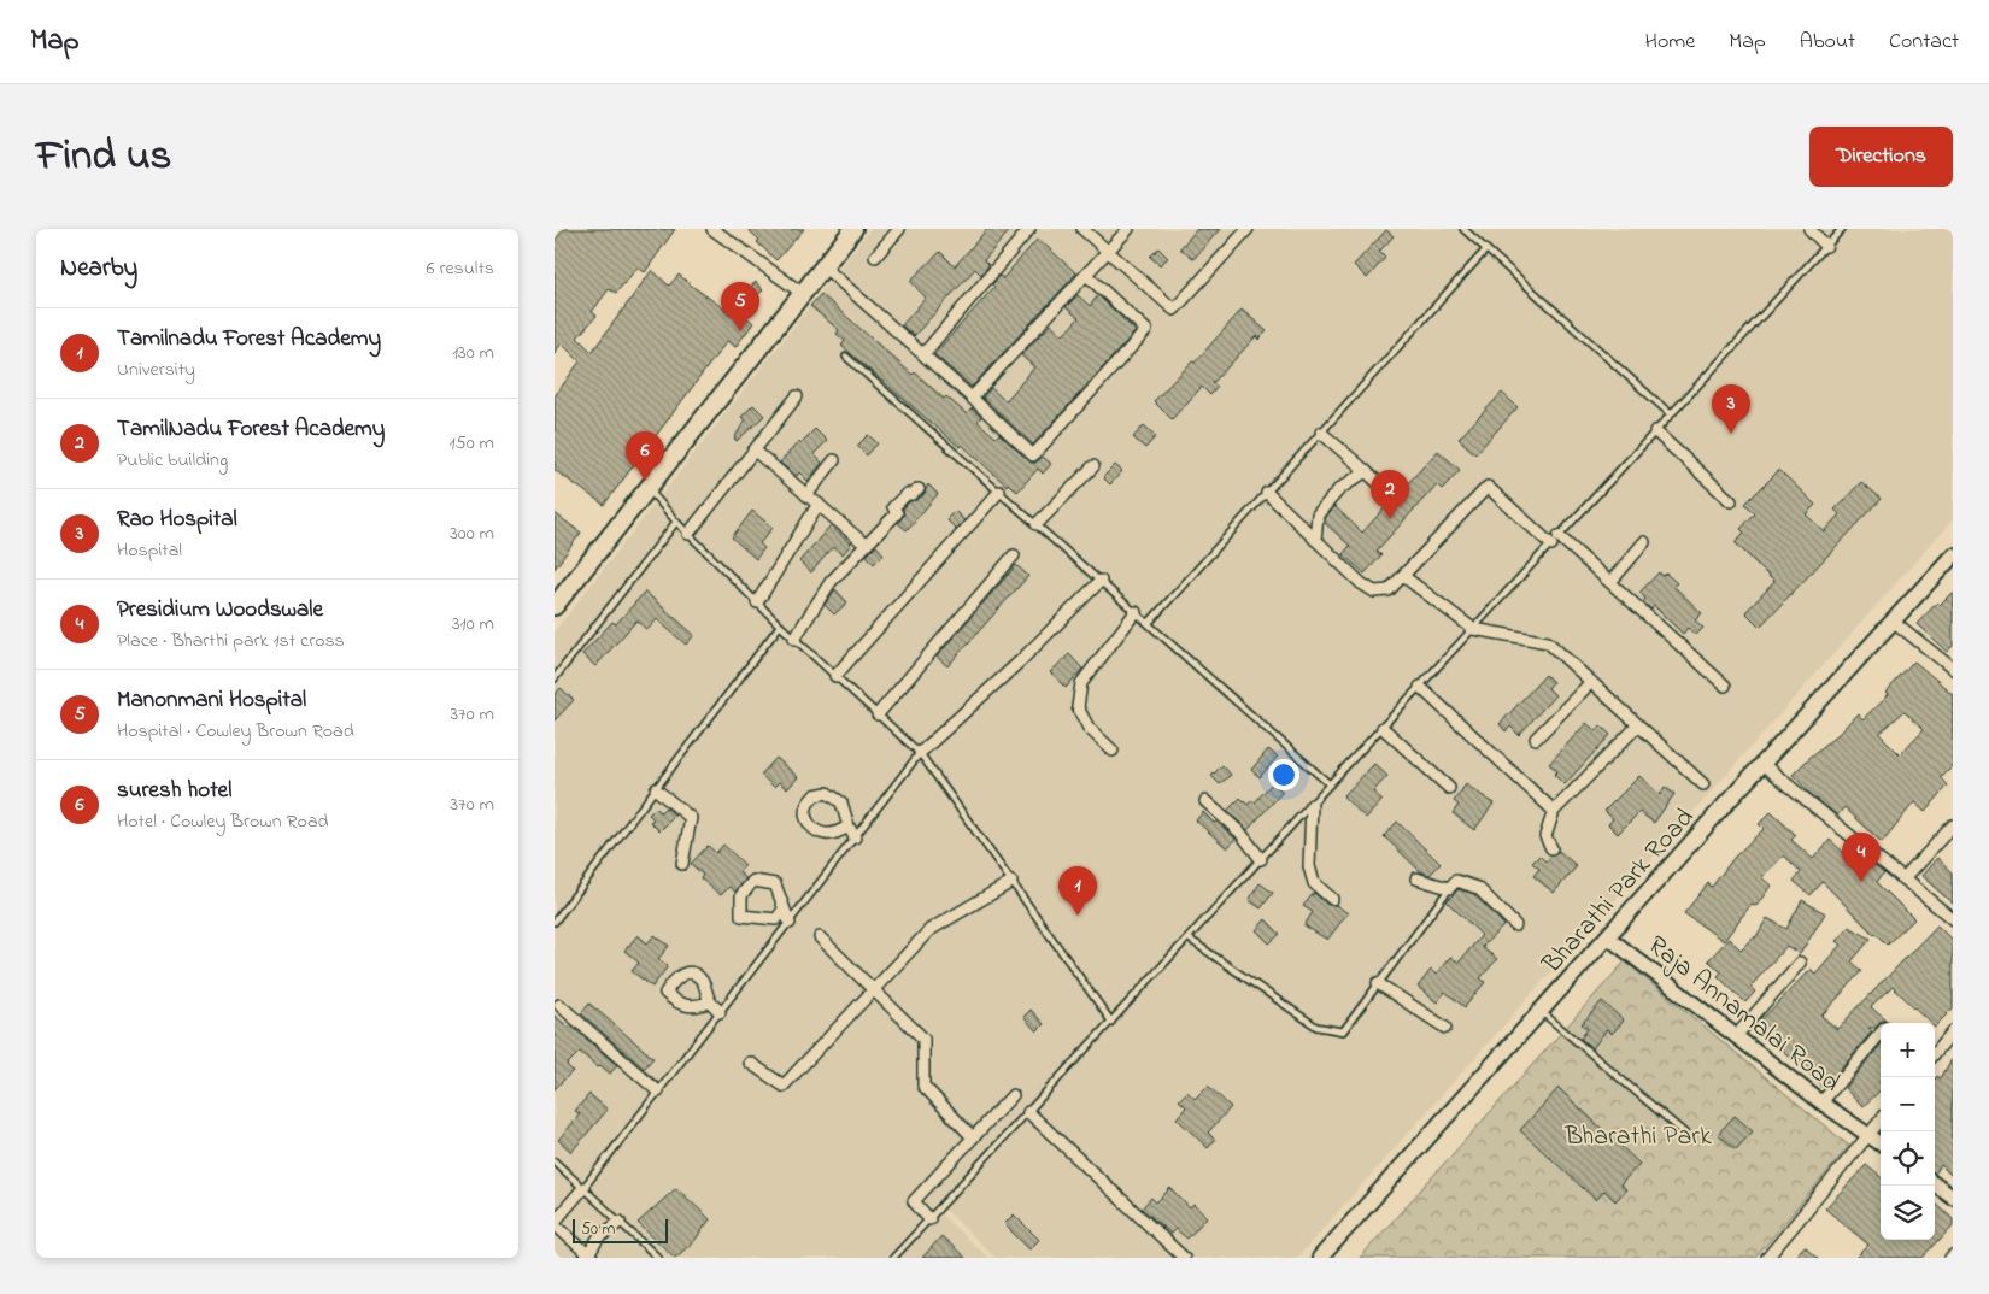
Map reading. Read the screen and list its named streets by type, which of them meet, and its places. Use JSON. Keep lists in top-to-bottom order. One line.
{"streets":{"main road":["Bharathi Park Road"],"street":["Raja Annamalai Road"]},"crossings":[["Bharathi Park Road","Raja Annamalai Road"]],"parks":["Bharathi Park"],"scale_bar":"50 m","page":{"header":"Map","nav":["Home","Map","About","Contact"],"title":"Find us","buttons":"Directions","heading":["Nearby","6 results"],"pins":["5","3","6","2","4","1"],"list":[{"mark":"1","name":"Tamilnadu Forest Academy","note":"University","value":"130 m"},{"mark":"2","name":"TamilNadu Forest Academy","note":"Public building","value":"150 m"},{"mark":"3","name":"Rao Hospital","note":"Hospital","value":"300 m"},{"mark":"4","name":"Presidium Woodswale","note":"Place · Bharthi park 1st cross","value":"310 m"},{"mark":"5","name":"Manonmani Hospital","note":"Hospital · Cowley Brown Road","value":"370 m"},{"mark":"6","name":"suresh hotel","note":"Hotel · Cowley Brown Road","value":"370 m"}],"map_buttons":["+","−"],"scale":"50 m"}}
